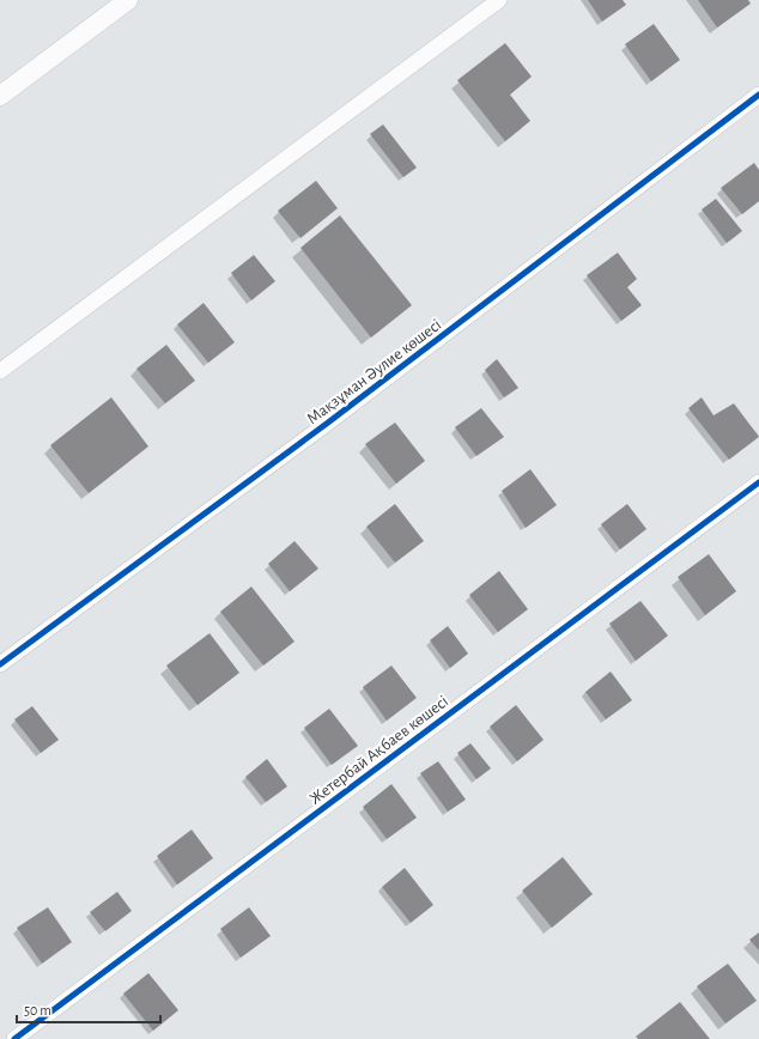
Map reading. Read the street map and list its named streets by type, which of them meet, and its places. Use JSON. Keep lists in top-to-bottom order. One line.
{"streets":{"street":["Мақзұман Әулие көшесі","Жетербай Ақбаев көшесі"]},"scale_bar":"50 m"}
